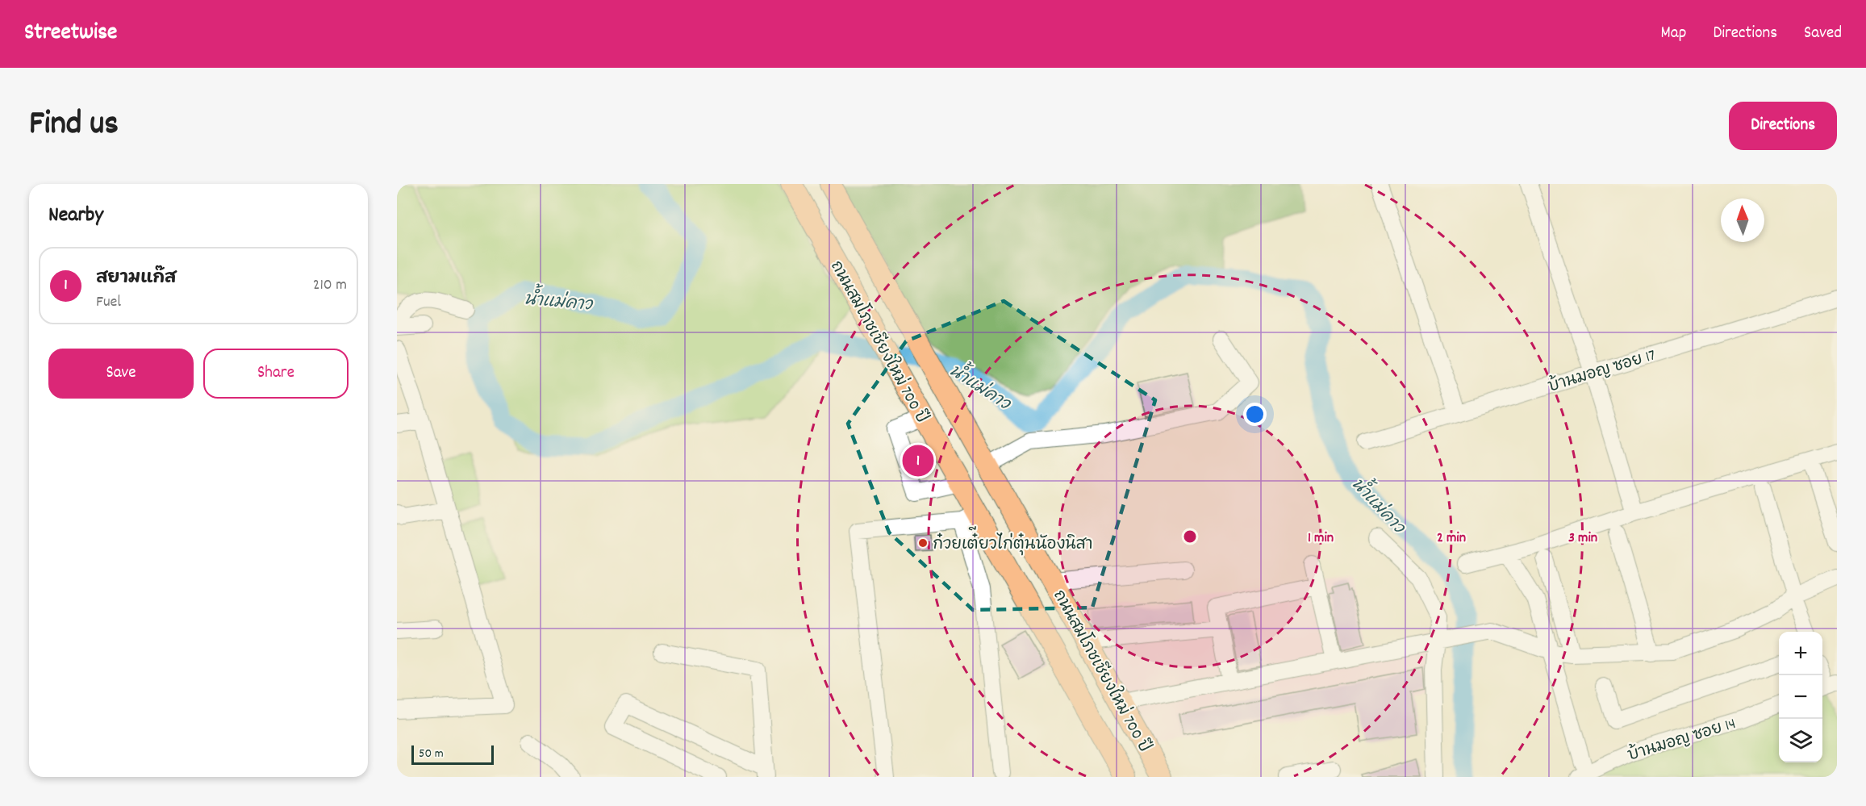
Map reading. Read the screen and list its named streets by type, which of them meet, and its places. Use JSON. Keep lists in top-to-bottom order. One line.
{"streets":{"main road":["ถนนสมโภชเชียงใหม่ 700 ปี"],"street":["บ้านมอญ ซอย 17","บ้านมอญ ซอย 14"]},"water":["น้ำแม่คาว"],"places":["ก๋วยเต๋ียวไก่ตุ๋นนัองนิสา"],"scale_bar":"50 m","north":"top","page":{"header":"Streetwise","nav":["Map","Directions","Saved"],"title":"Find us","buttons":["Directions",["Save","Share"]],"heading":"Nearby","list":[{"mark":"1","name":"สยามแก๊ส","note":"Fuel","value":"210 m"}],"pins":"1","map_buttons":["+","−"],"scale":"50 m"},"rings":["1 min","2 min","3 min"]}
